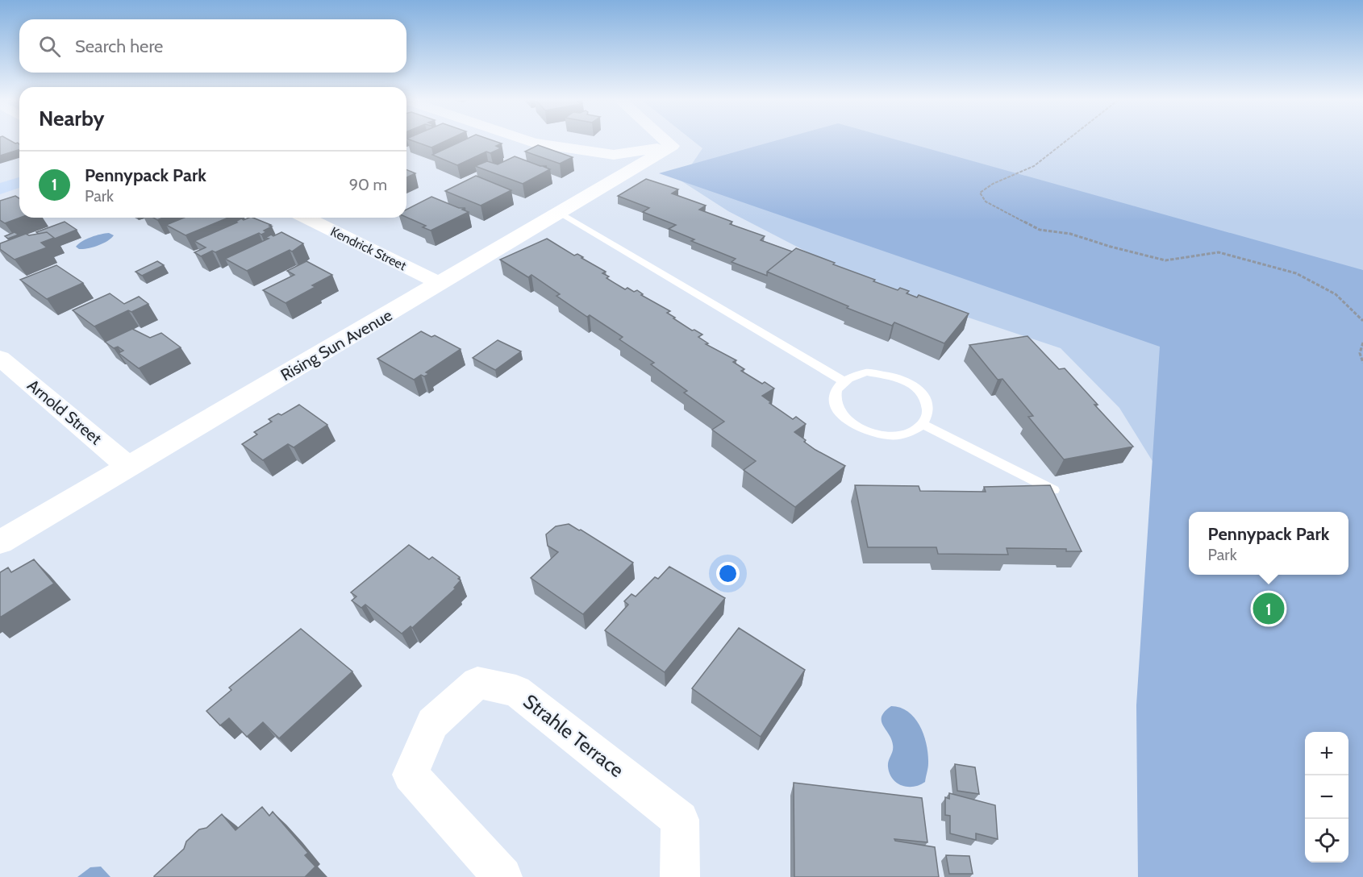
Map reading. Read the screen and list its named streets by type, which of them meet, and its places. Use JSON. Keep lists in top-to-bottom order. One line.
{"streets":{"street":["Kendrick Street","Rising Sun Avenue","Arnold Street","Strahle Terrace"]},"crossings":[["Kendrick Street","Rising Sun Avenue"],["Rising Sun Avenue","Arnold Street"]],"page":{"search":"Search here","heading":"Nearby","list":[{"mark":"1","name":"Pennypack Park","note":"Park","value":"90 m"}],"popup":["Pennypack Park","Park"],"pins":"1","map_buttons":["+","−"]}}
